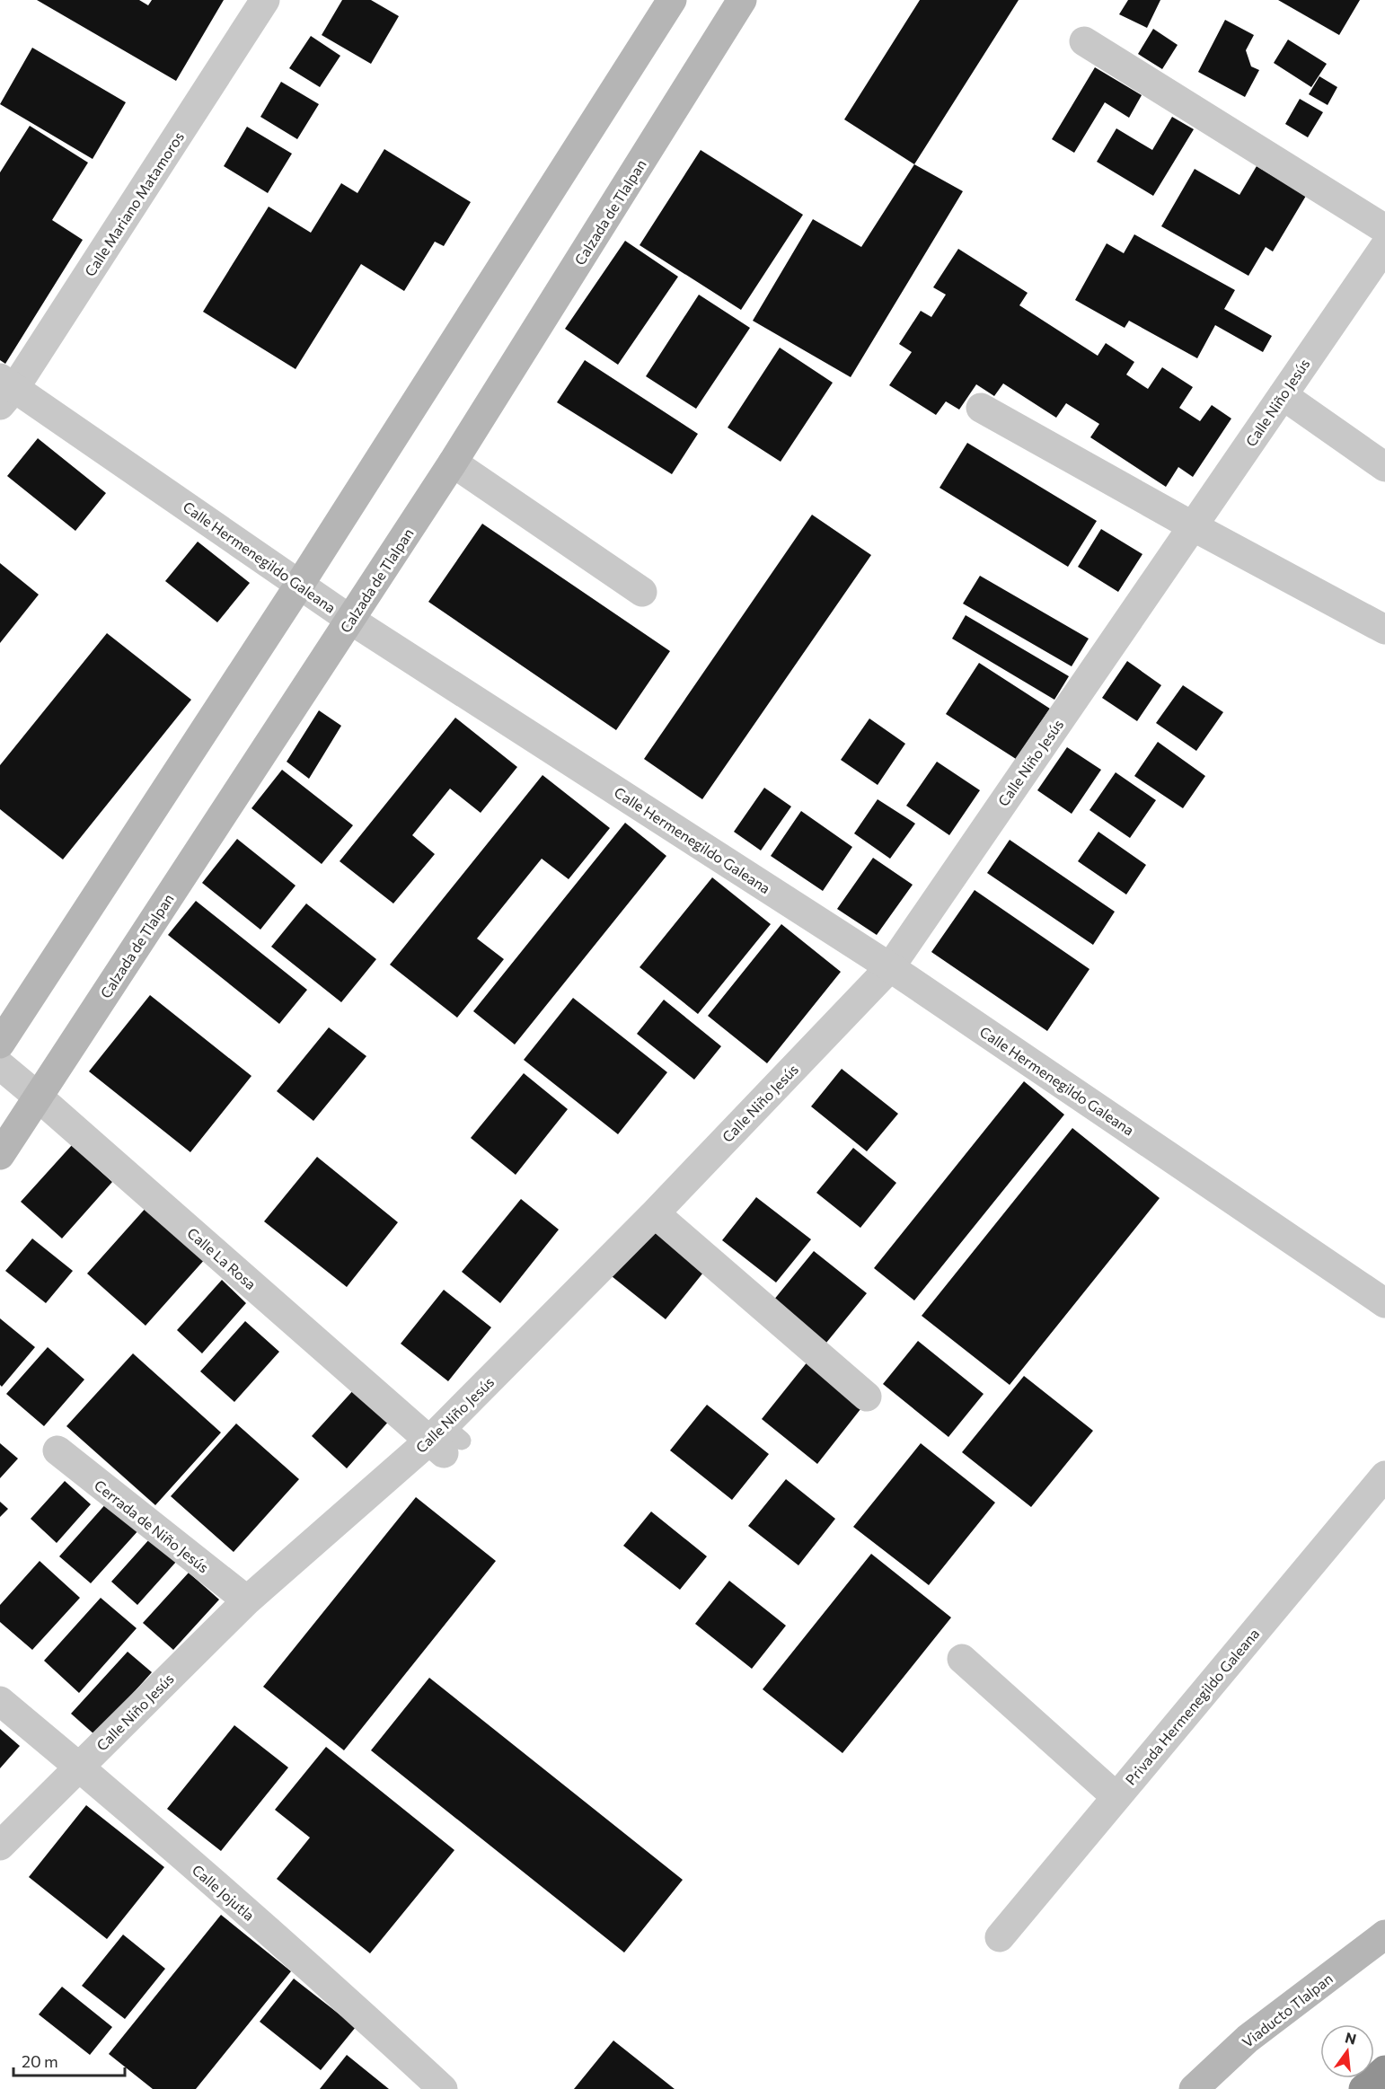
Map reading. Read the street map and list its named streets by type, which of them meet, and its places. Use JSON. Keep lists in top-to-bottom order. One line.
{"streets":{"main road":["Calzada de Tlalpan","Viaducto Tlalpan"],"street":["Calle Mariano Matamoros","Calle Niño Jesús","Calle Hermenegildo Galeana","Calle La Rosa","Cerrada de Niño Jesús","Privada Hermenegildo Galeana","Calle Jojutla"]},"crossings":[["Calle Mariano Matamoros","Calle Hermenegildo Galeana"],["Calzada de Tlalpan","Calle Hermenegildo Galeana"],["Calzada de Tlalpan","Calle La Rosa"],["Calle Niño Jesús","Calle Hermenegildo Galeana"],["Calle Niño Jesús","Calle La Rosa"],["Calle Niño Jesús","Cerrada de Niño Jesús"],["Calle Niño Jesús","Calle Jojutla"]],"scale_bar":"20 m","north":"top"}
